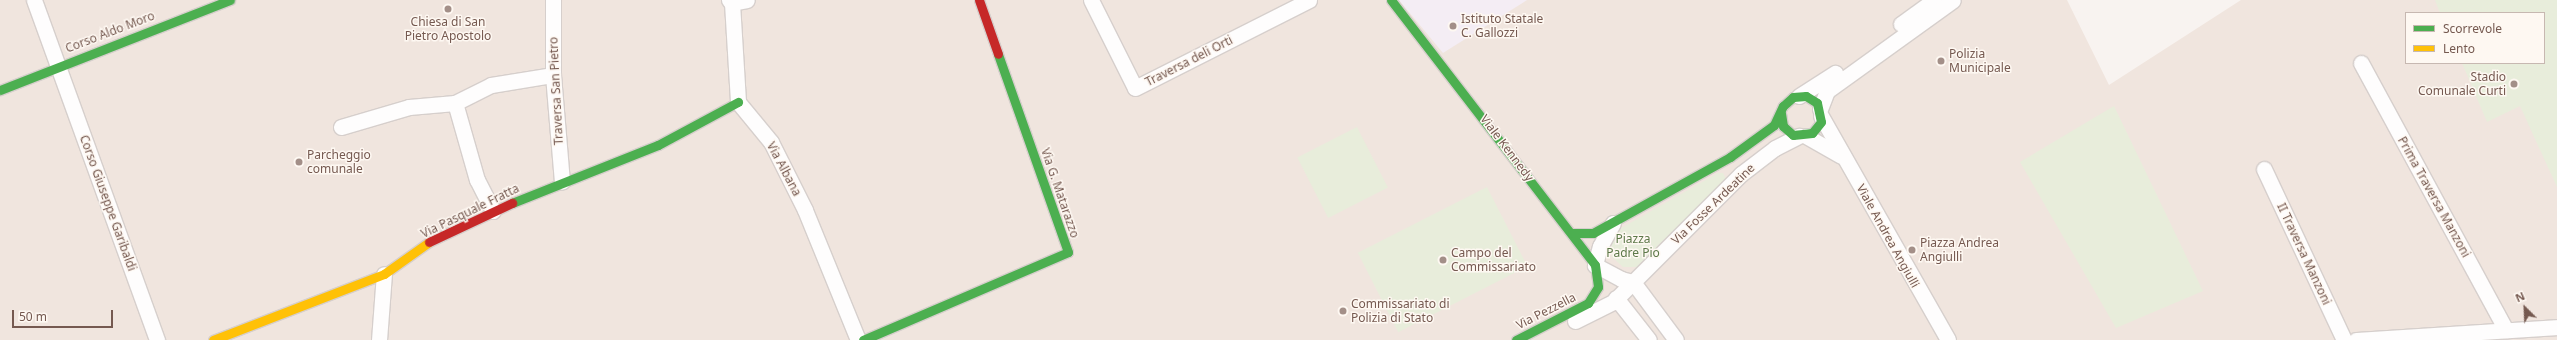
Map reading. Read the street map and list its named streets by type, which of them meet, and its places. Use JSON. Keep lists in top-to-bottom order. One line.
{"streets":{"street":["Corso Aldo Moro","Traversa deli Orti","Traversa San Pietro","Viale Kennedy","Via Albana","Via G. Matarazzo","Prima Traversa Manzoni","Corso Giuseppe Garibaldi","Via Fosse Ardeatine","Via Pasquale Fratta","Viale Andrea Angiulli","II Traversa Manzoni","Via Pezzella"]},"crossings":[["Corso Aldo Moro","Corso Giuseppe Garibaldi"],["Traversa San Pietro","Via Pasquale Fratta"],["Viale Kennedy","Via Pezzella"],["Via Albana","Via Pasquale Fratta"],["Via Fosse Ardeatine","Viale Andrea Angiulli"]],"parks":["Piazza Padre Pio"],"places":["Chiesa di San Pietro Apostolo","Istituto Statale C. Gallozzi","Polizia Municipale","Stadio Comunale Curti","Parcheggio comunale","Piazza Andrea Angiulli","Campo del Commissariato","Commissariato di Polizia di Stato"],"legend":["Scorrevole","Lento"],"scale_bar":"50 m","north":"top left"}
